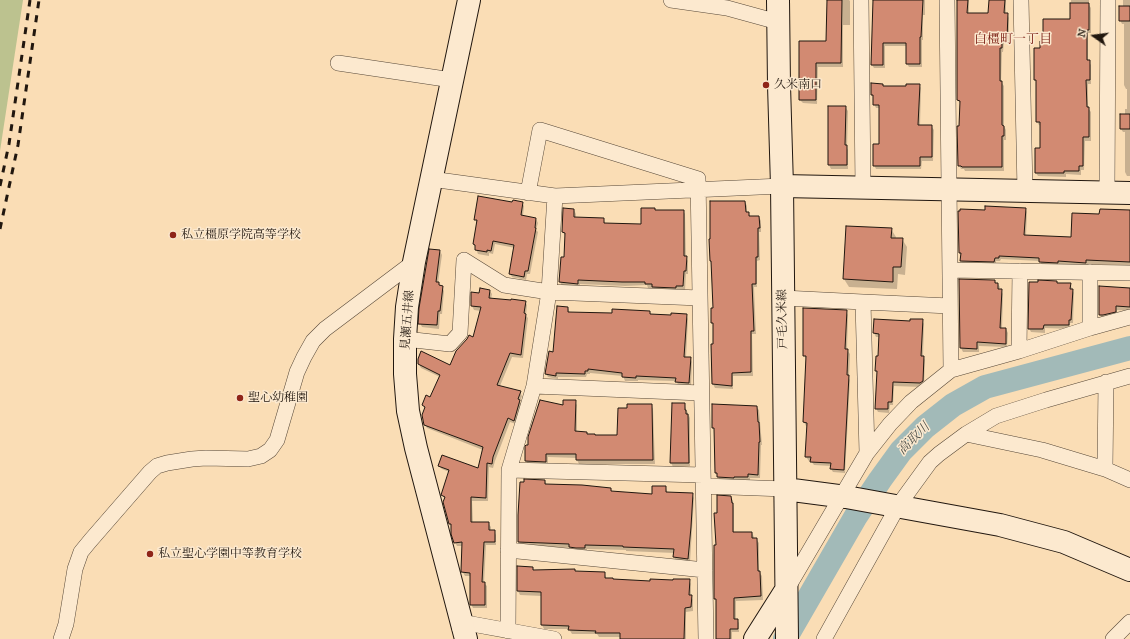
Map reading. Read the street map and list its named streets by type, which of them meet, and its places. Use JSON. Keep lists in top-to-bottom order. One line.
{"streets":{"main road":["戸毛久米線","見瀬五井線"]},"districts":["白橿町一丁目"],"water":["高取川"],"places":["久米南口","私立橿原学院高等学校","聖心幼稚園","私立聖心学園中等教育学校"],"north":"left"}
